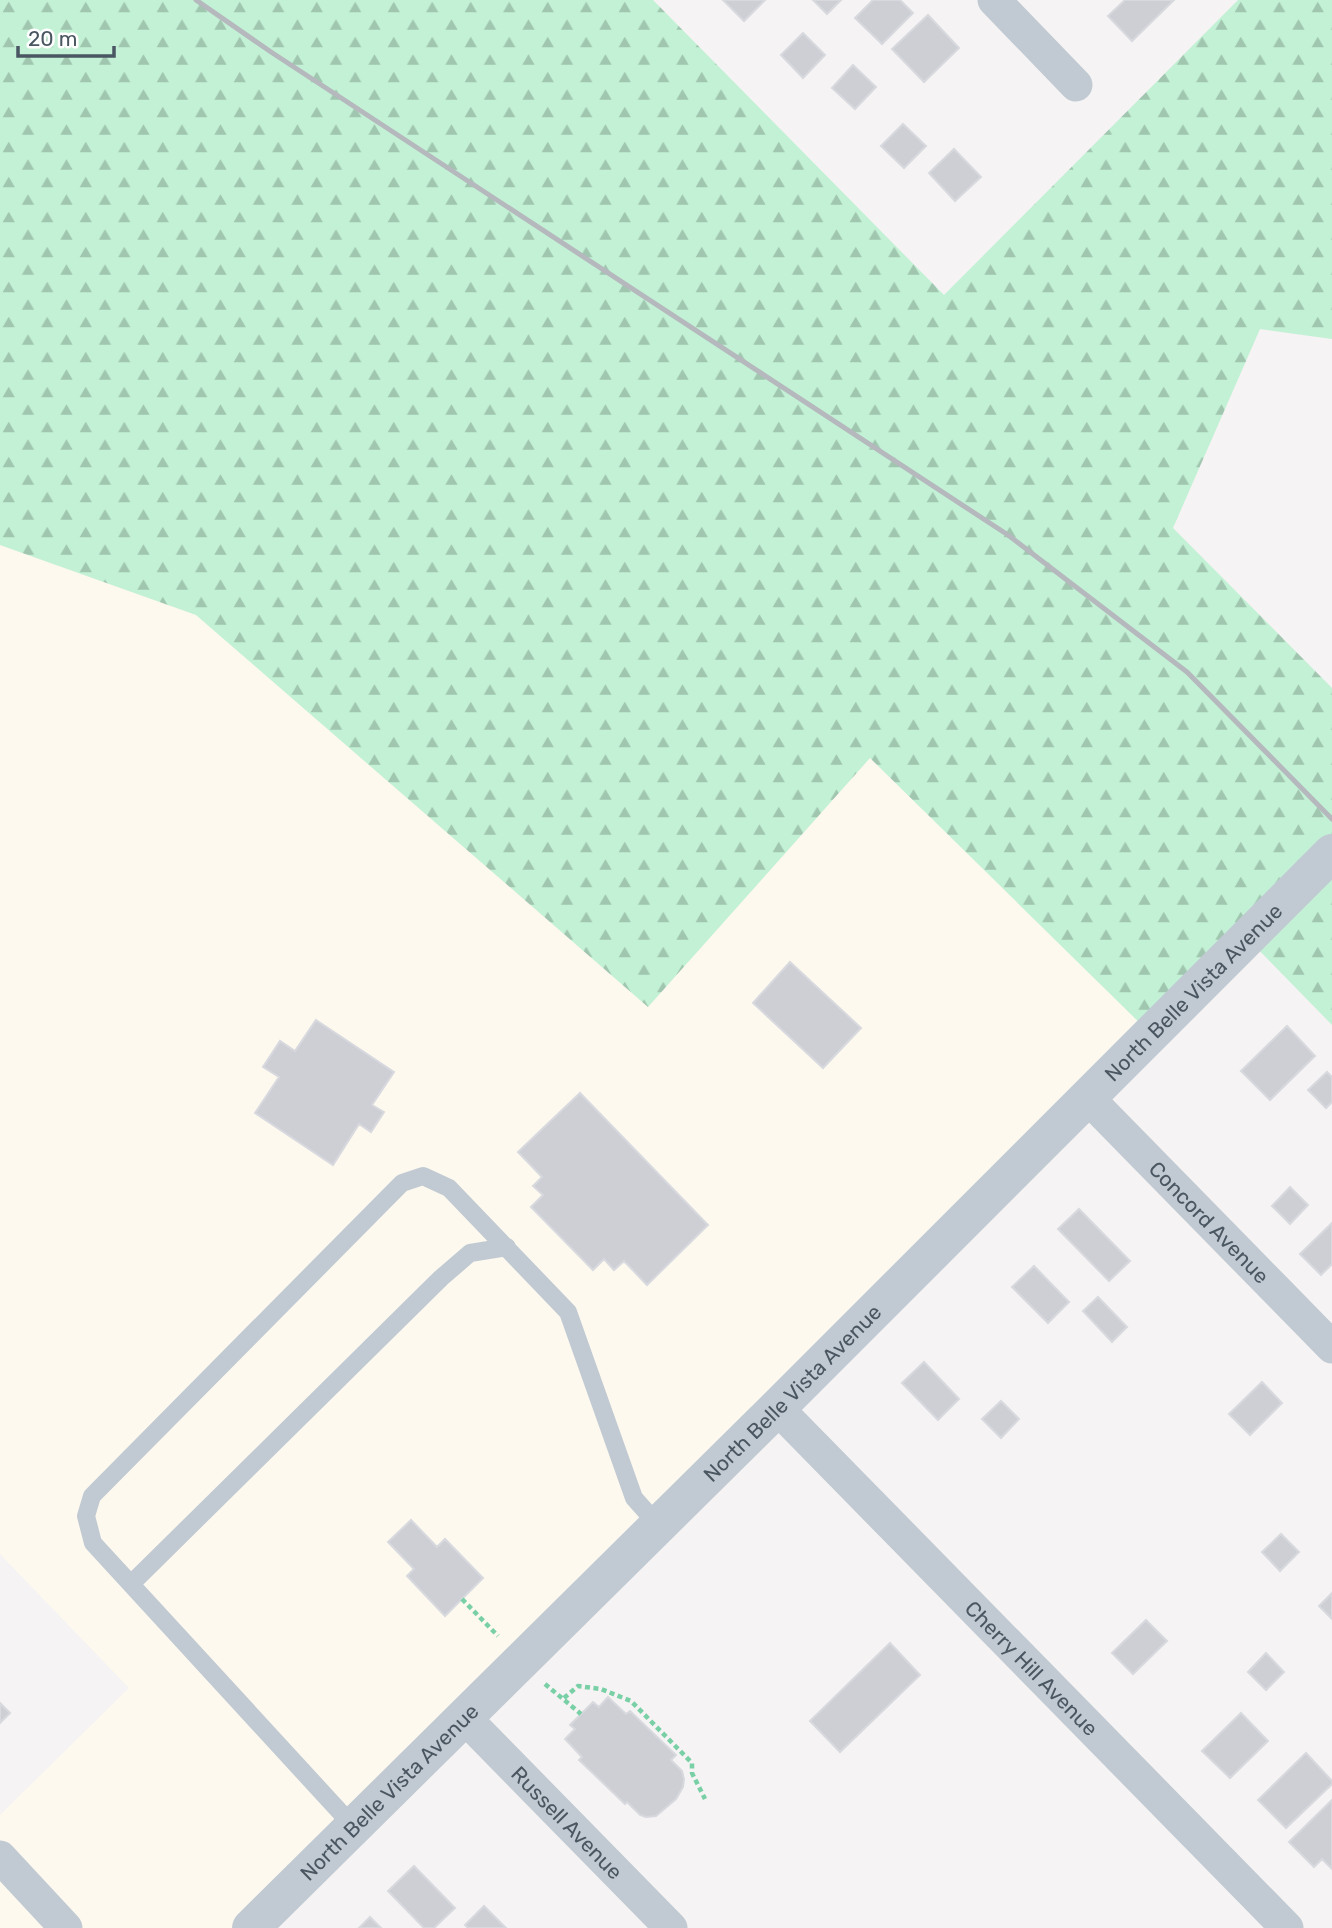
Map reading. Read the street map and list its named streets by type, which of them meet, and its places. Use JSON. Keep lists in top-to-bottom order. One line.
{"streets":{"street":["North Belle Vista Avenue","Concord Avenue","Cherry Hill Avenue","Russell Avenue"]},"crossings":[["North Belle Vista Avenue","Concord Avenue"],["North Belle Vista Avenue","Cherry Hill Avenue"],["North Belle Vista Avenue","Russell Avenue"]],"scale_bar":"20 m"}
